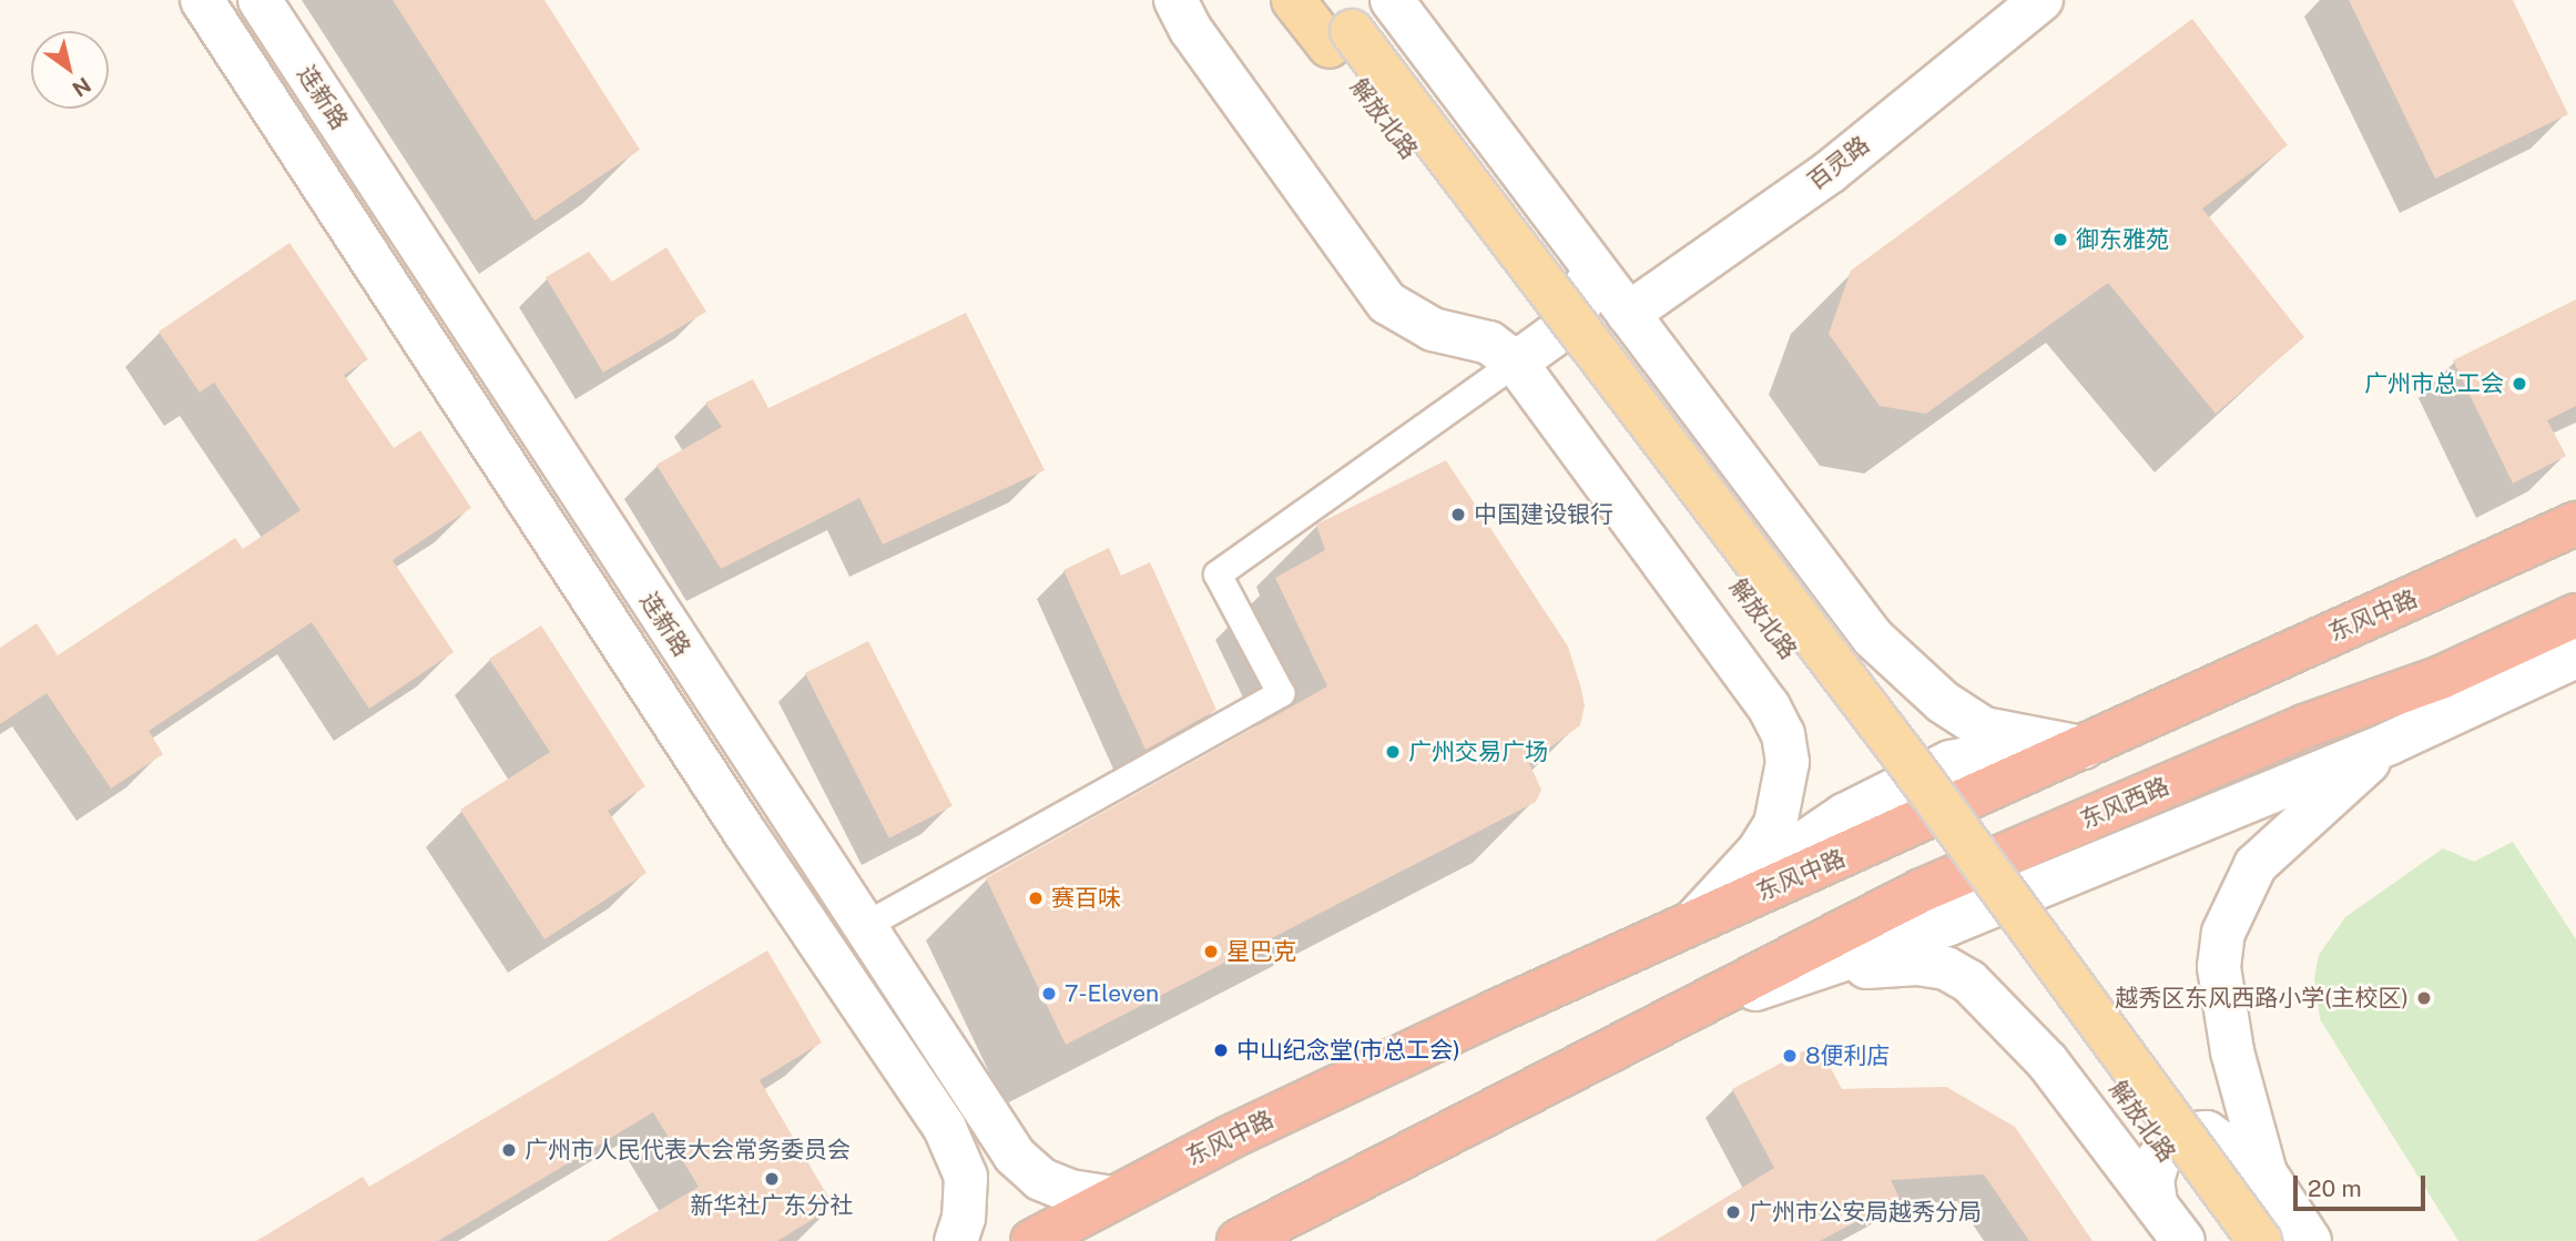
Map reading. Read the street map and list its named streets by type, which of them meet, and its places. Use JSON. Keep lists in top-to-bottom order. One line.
{"streets":{"highway":["东风中路","东风西路"],"main road":["连新路","解放北路","百灵路"]},"crossings":[["连新路","东风中路"],["解放北路","东风西路"]],"places":["御东雅苑","广州市总工会","中国建设银行","广州交易广场","赛百味","星巴克","7-Eleven","越秀区东风西路小学(主校区)","中山纪念堂(市总工会)","8便利店","广州市人民代表大会常务委员会","新华社广东分社","广州市公安局越秀分局"],"scale_bar":"20 m","north":"bottom right"}
